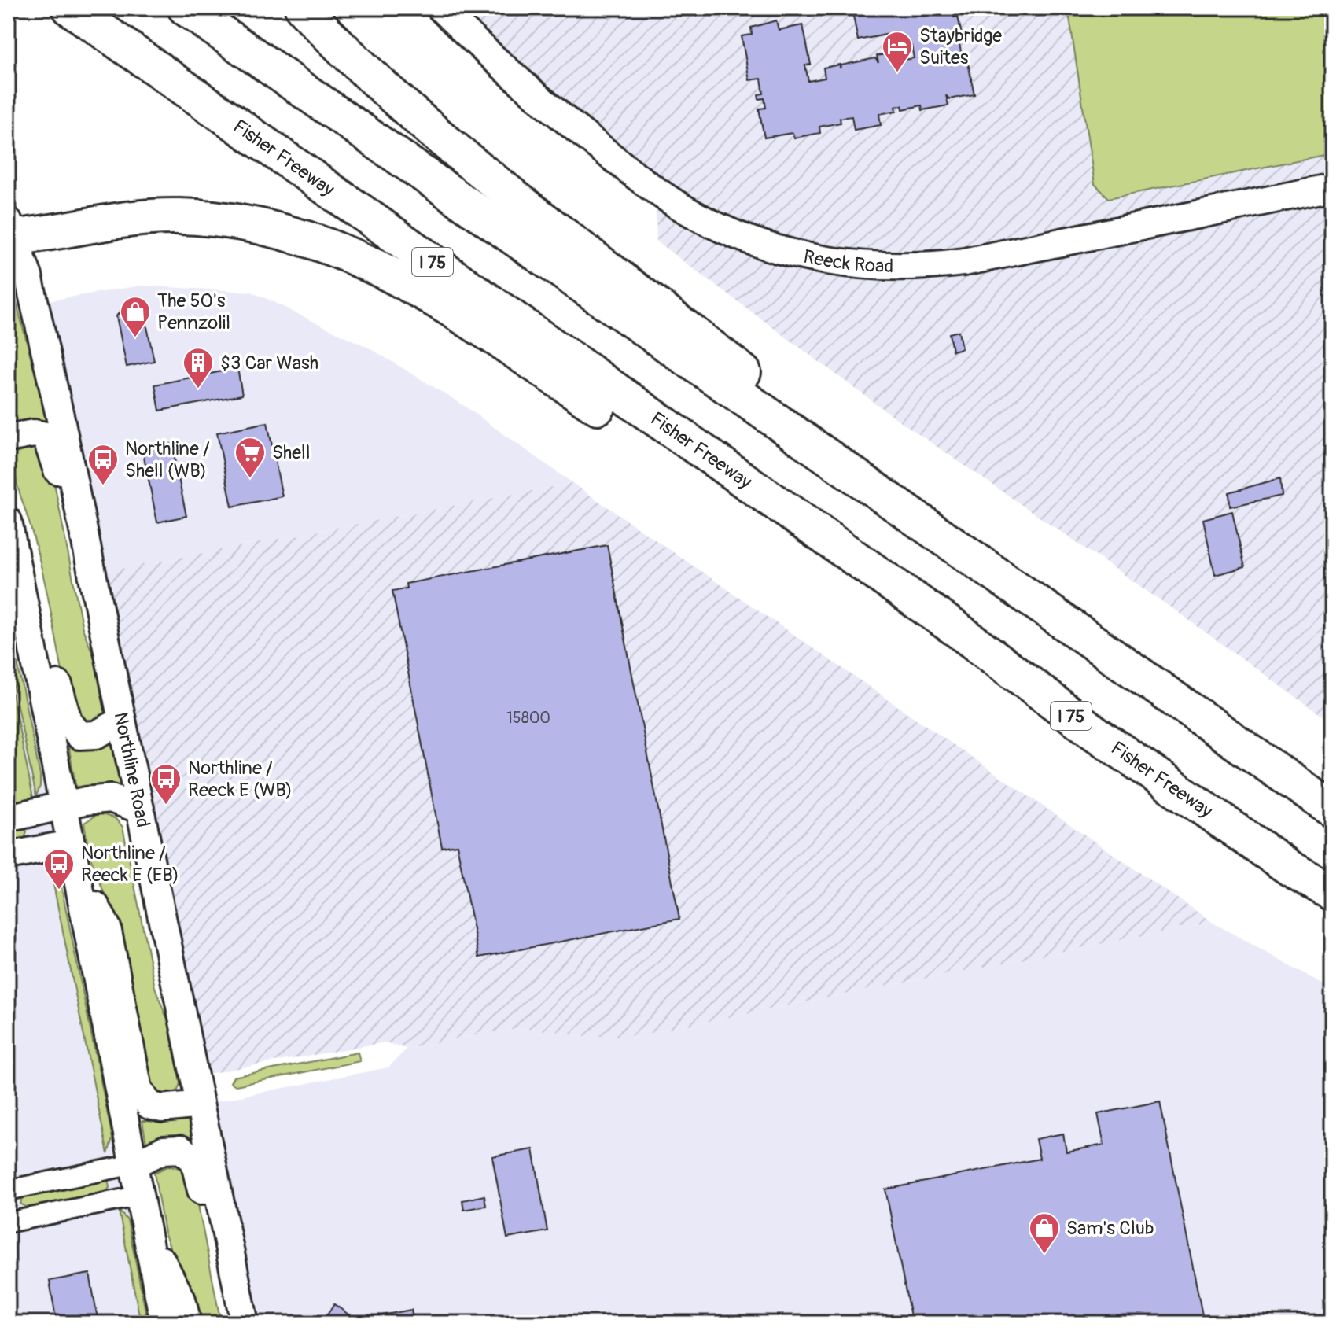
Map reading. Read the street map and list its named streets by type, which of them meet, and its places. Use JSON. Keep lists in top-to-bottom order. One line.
{"streets":{"highway":["Fisher Freeway","I 75"],"main road":["Reeck Road","Northline Road"]},"places":{"hotel":["Staybridge Suites"],"shop":["The 50's Pennzolil","Sam's Club"],"building":["$3 Car Wash"],"supermarket":["Shell"],"bus stop":["Northline / Shell (WB)","Northline / Reeck E (WB)","Northline / Reeck E (EB)"]},"house_numbers":["15800"]}
